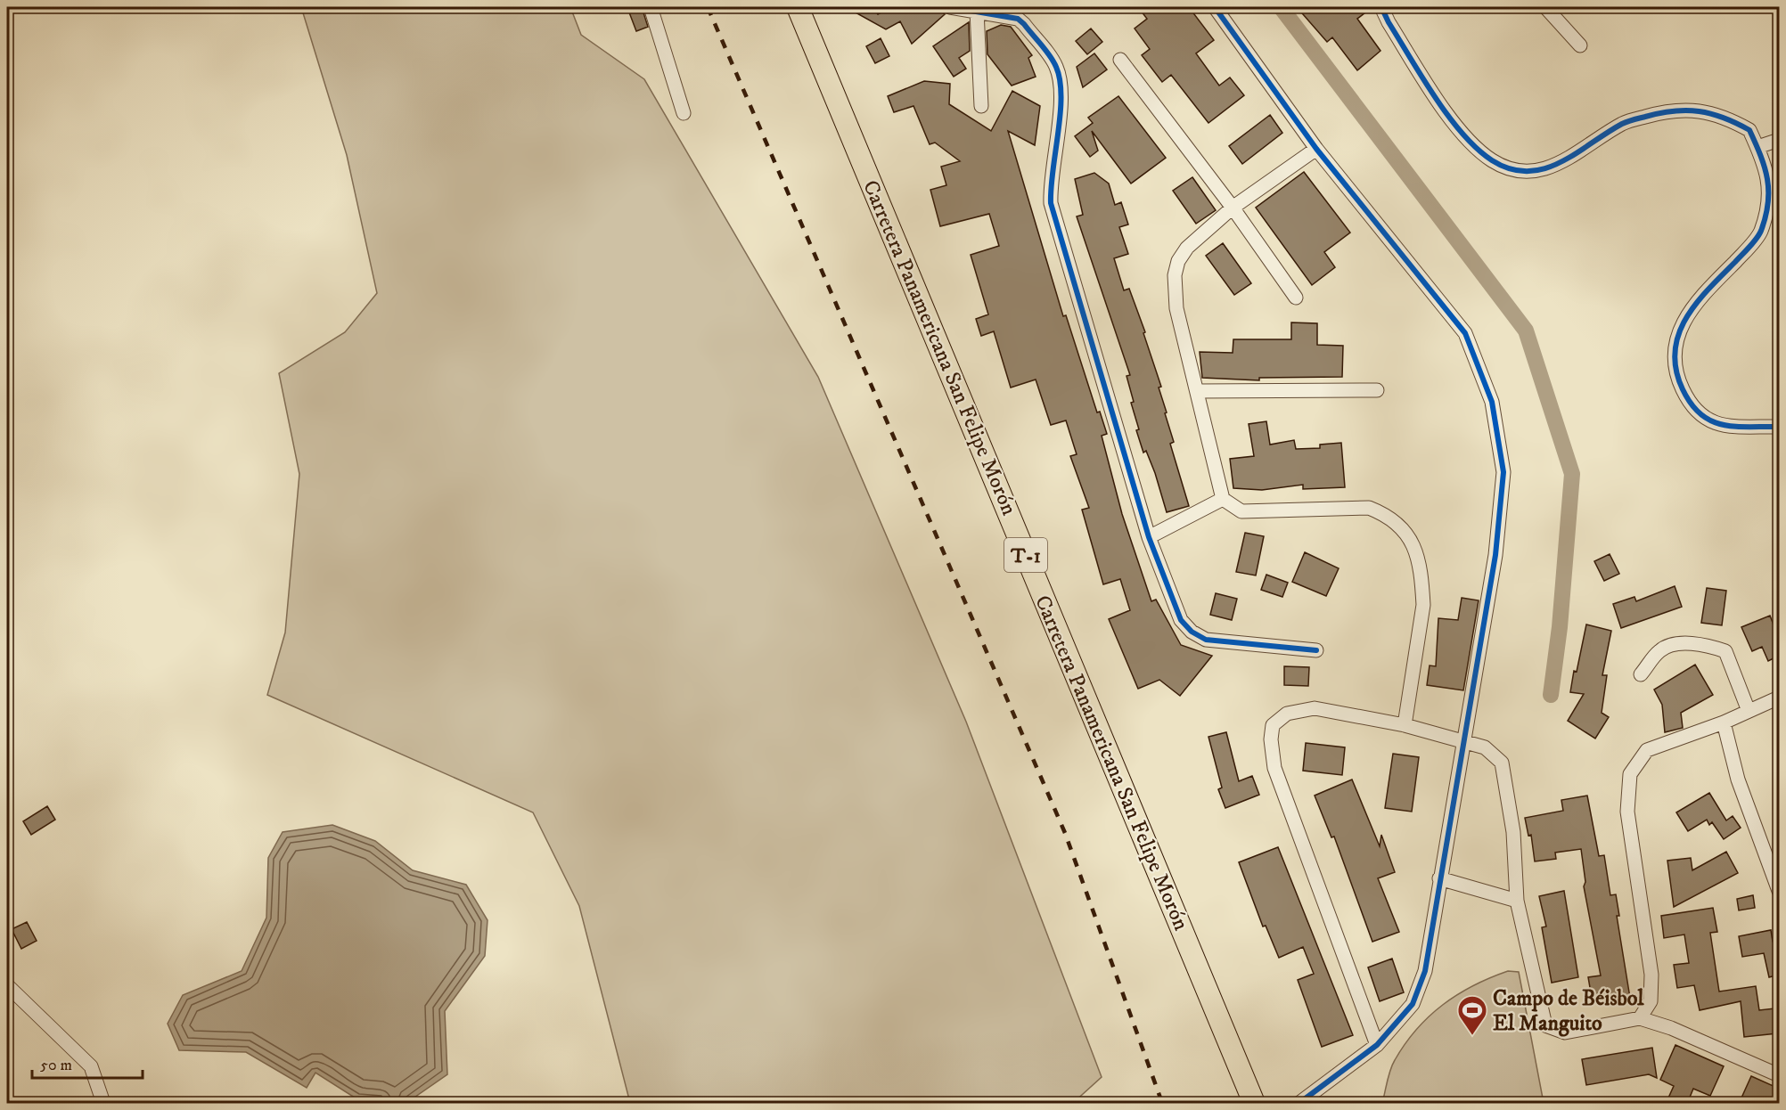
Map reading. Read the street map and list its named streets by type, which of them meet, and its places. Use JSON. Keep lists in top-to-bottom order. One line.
{"streets":{"main road":["Carretera Panamericana San Felipe Morón","T-1"]},"places":{"sports":["Campo de Béisbol El Manguito"]},"scale_bar":"50 m"}
